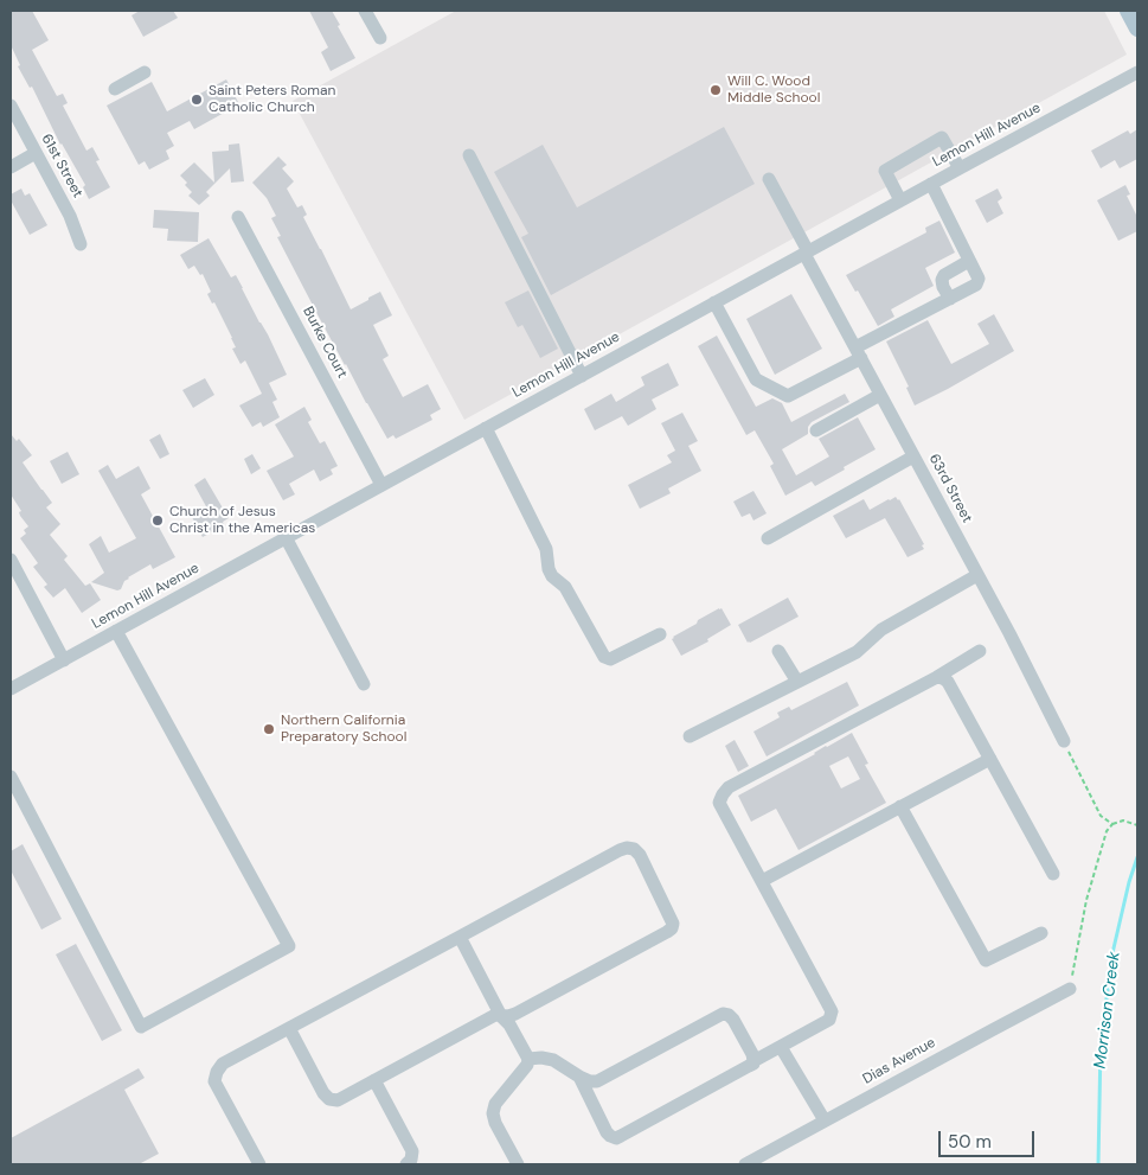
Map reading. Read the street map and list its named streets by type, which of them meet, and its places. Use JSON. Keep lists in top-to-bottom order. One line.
{"streets":{"street":["Lemon Hill Avenue","61st Street","Burke Court","63rd Street","Dias Avenue"]},"crossings":[["Lemon Hill Avenue","Burke Court"],["Lemon Hill Avenue","63rd Street"]],"water":["Morrison Creek"],"places":["Will C. Wood Middle School","Saint Peters Roman Catholic Church","Church of Jesus Christ in the Americas","Northern California Preparatory School"],"scale_bar":"50 m"}
